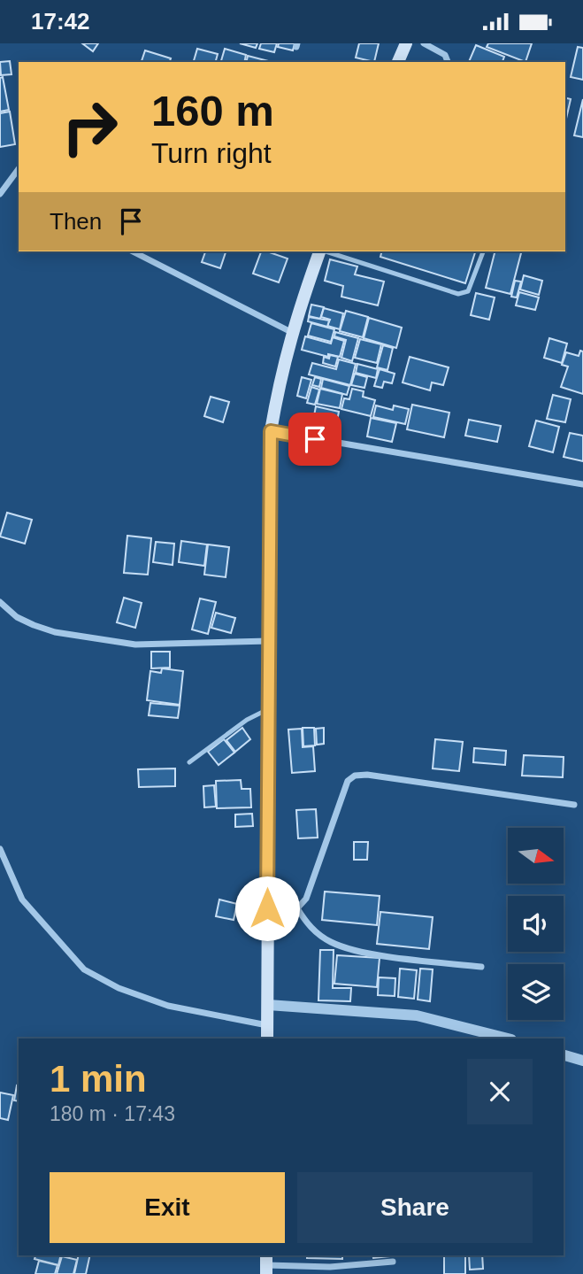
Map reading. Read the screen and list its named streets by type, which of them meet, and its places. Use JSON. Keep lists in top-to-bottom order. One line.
{"north":"right","page":{"status":"17:42","turn":["160 m","Turn right"],"then":"Then","heading":["1 min","180 m · 17:43"],"buttons":["Exit","Share"]}}
